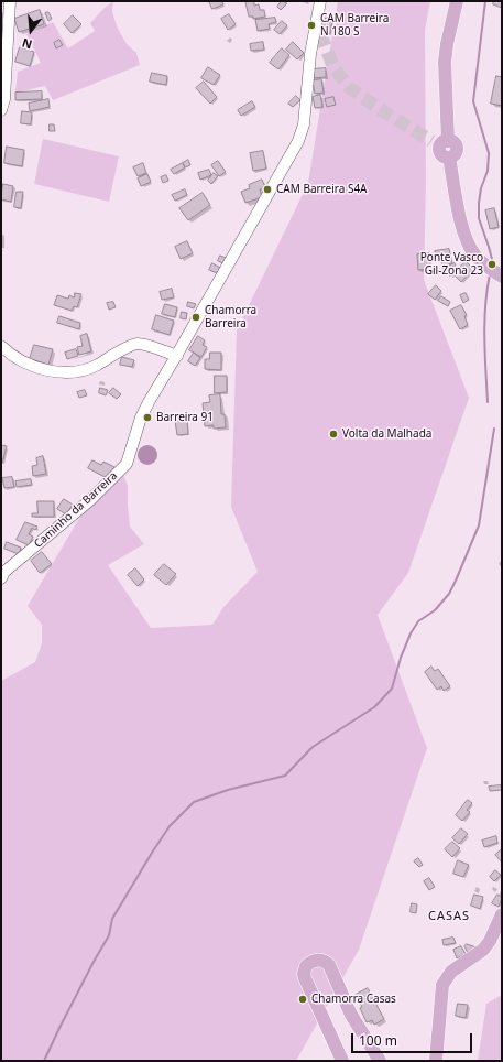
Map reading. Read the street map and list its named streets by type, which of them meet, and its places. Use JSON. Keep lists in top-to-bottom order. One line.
{"streets":{"street":["Caminho da Barreira"]},"districts":["CASAS"],"places":["CAM Barreira N 180 S","CAM Barreira S4A","Ponte Vasco Gil-Zona 23","Chamorra Barreira","Barreira 91","Volta da Malhada","Chamorra Casas"],"scale_bar":"100 m","north":"bottom"}
